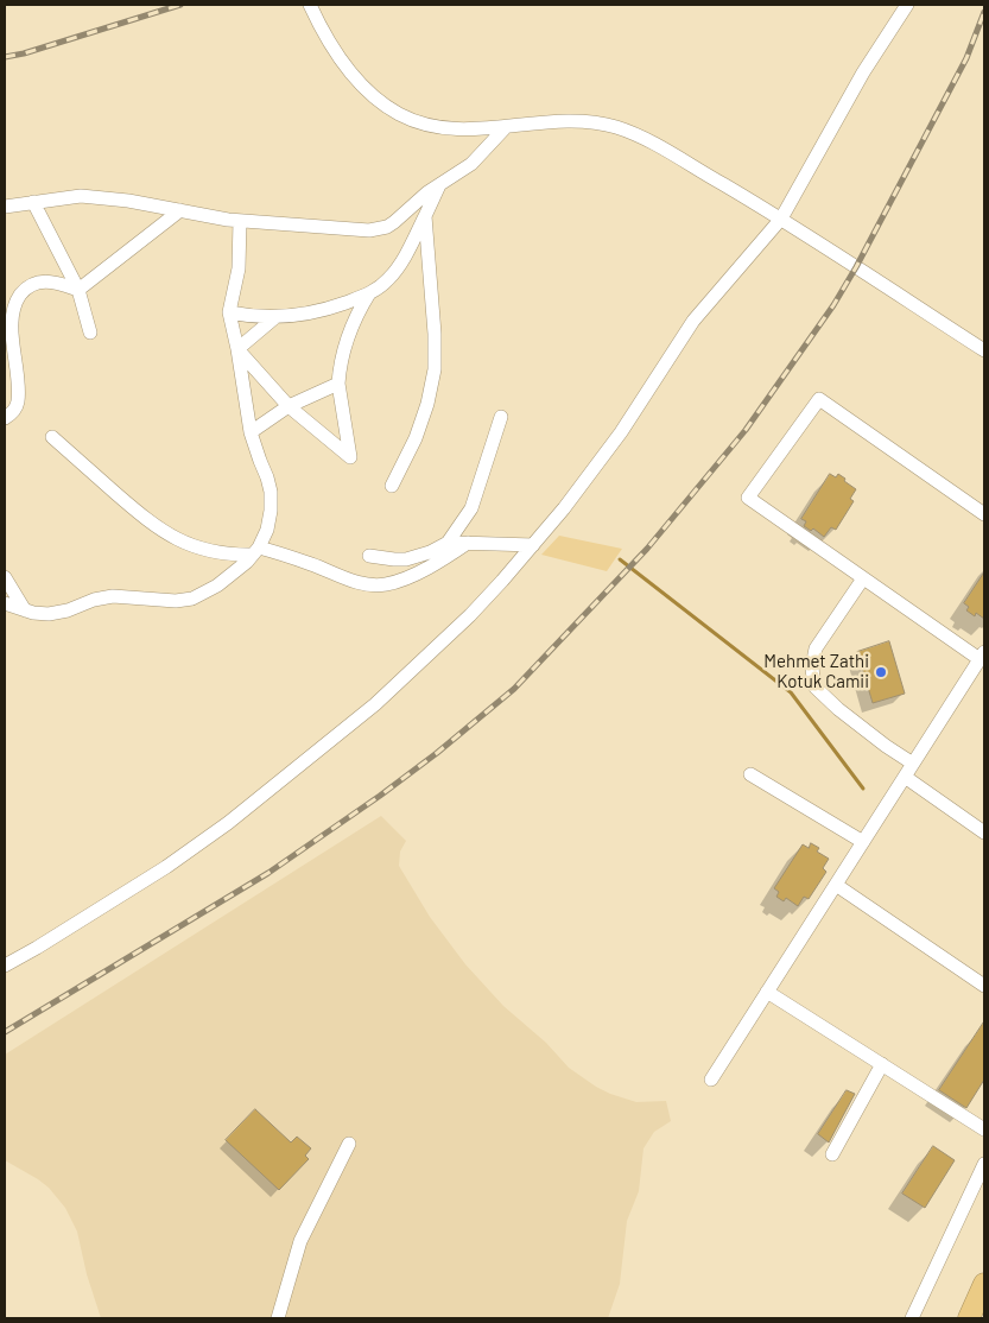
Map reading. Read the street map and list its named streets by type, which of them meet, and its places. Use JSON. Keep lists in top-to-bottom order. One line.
{"places":["Mehmet Zathi Kotuk Camii"]}
